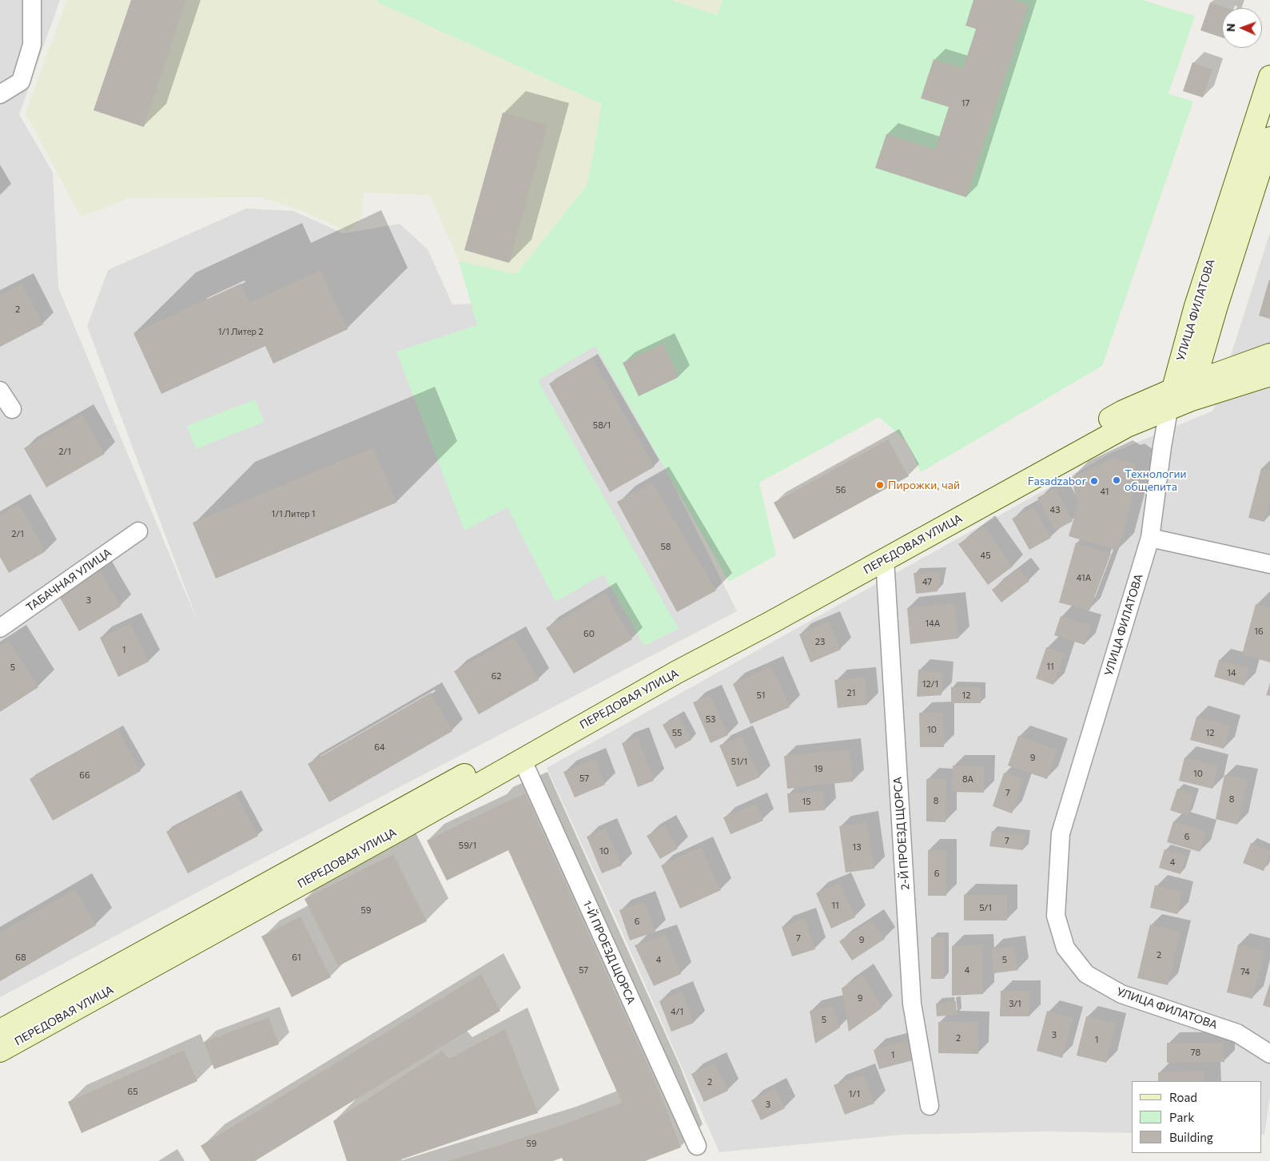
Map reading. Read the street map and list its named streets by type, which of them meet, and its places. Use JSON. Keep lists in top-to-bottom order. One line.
{"streets":{"main road":["УЛИЦА ФИЛАТОВА","ПЕРЕДОВАЯ УЛИЦА"],"street":["ТАБАЧНАЯ УЛИЦА","2-Й ПРОЕЗД ЩОРСА","1-Й ПРОЕЗД ЩОРСА"]},"crossings":[["УЛИЦА ФИЛАТОВА","ПЕРЕДОВАЯ УЛИЦА"],["ПЕРЕДОВАЯ УЛИЦА","2-Й ПРОЕЗД ЩОРСА"],["ПЕРЕДОВАЯ УЛИЦА","1-Й ПРОЕЗД ЩОРСА"]],"places":["Технологии общепита","Fasadzabor","Пирожки, чай"],"house_numbers":["17","2","1/1 Литер 2","58/1","2/1","56","41","43","1/1 Литер 1","2/1","58","45","41А","47","3","14А","16","60","23","1","11","5","14","62","12/1","21","51","12","53","10","55","12","64","9","51/1","19","10","66","57","8А","7","8","8","15","6","7","59/1","13","10","4","6","11","5/1","59","6","7","9","2","68","61","4","5","57","4","74","9","3/1","4/1","5","3","2","1","78","1","2","65","1/1","3","59"],"legend":["Road","Park","Building"],"north":"left"}
